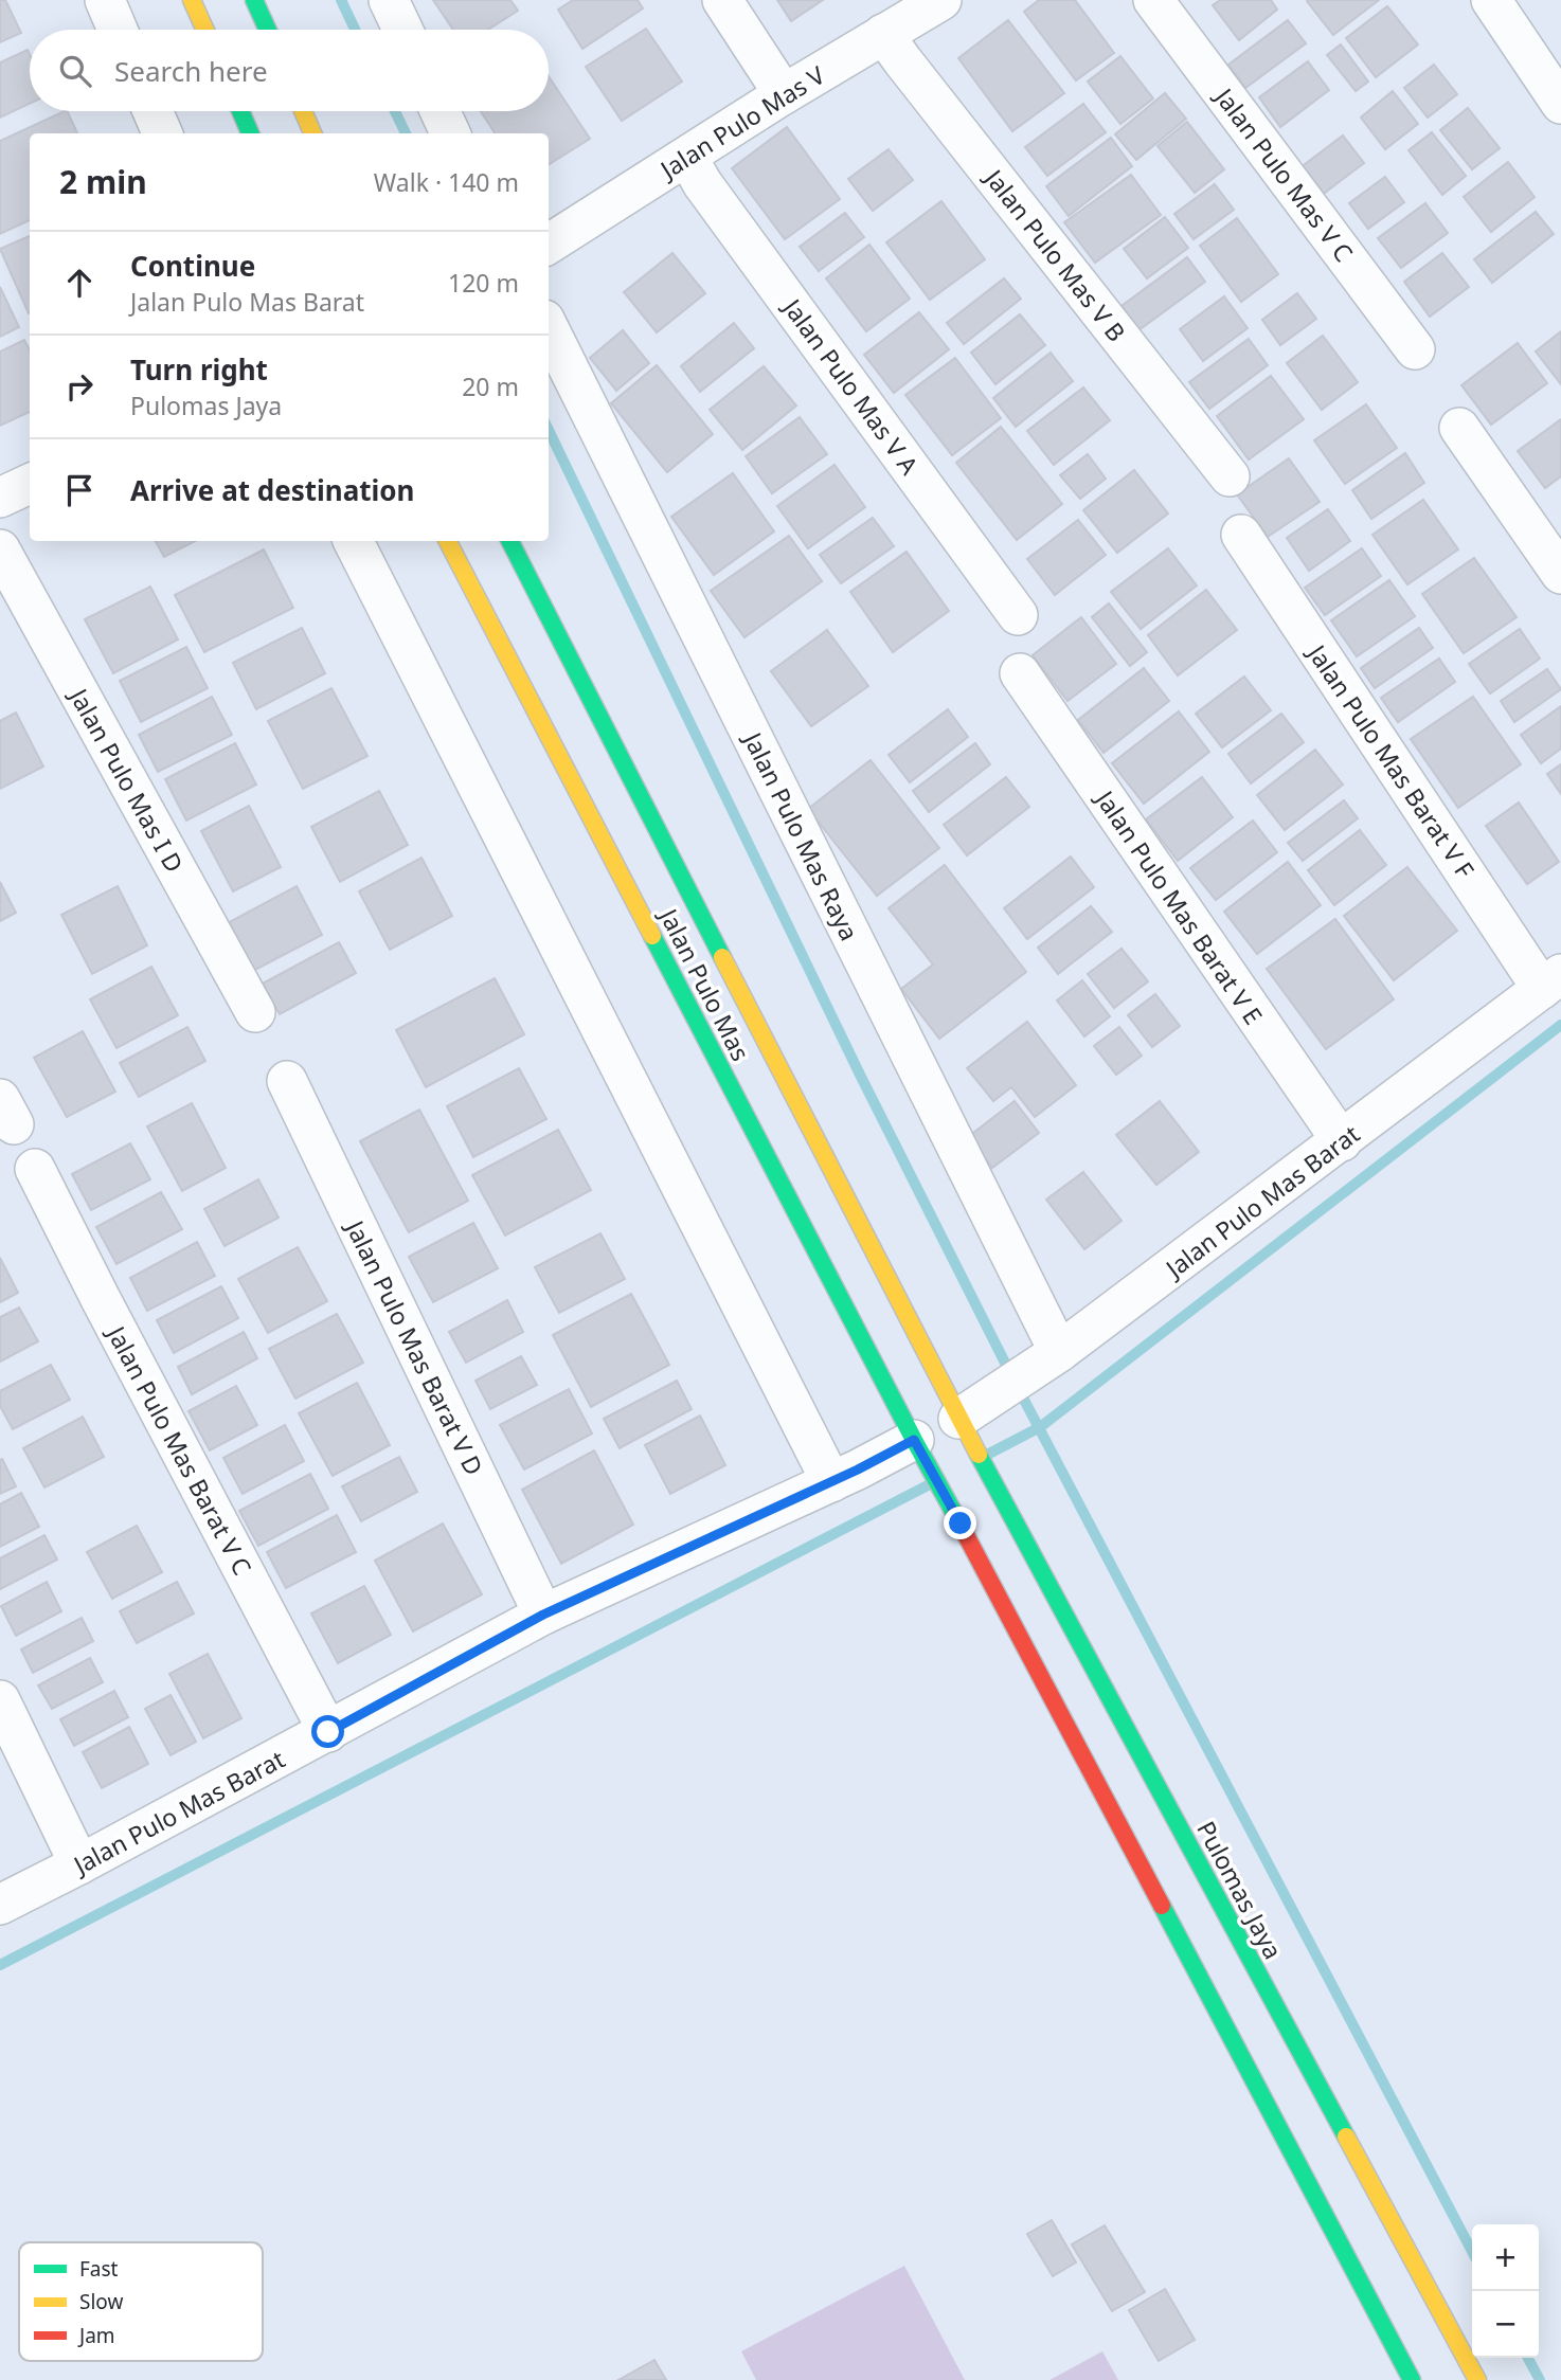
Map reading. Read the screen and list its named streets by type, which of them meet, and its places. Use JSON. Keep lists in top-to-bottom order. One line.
{"streets":{"street":["Jalan Pulo Mas V","Jalan Pulo Mas V C","Jalan Pulo Mas V B","Jalan Pulo Mas V A","Jalan Pulo Mas Barat V F","Jalan Pulo Mas I D","Jalan Pulo Mas Raya","Jalan Pulo Mas Barat V E","Jalan Pulo Mas","Jalan Pulo Mas Barat","Jalan Pulo Mas Barat V D","Jalan Pulo Mas Barat V C","Pulomas Jaya"]},"crossings":[["Jalan Pulo Mas V","Jalan Pulo Mas V B"],["Jalan Pulo Mas V","Jalan Pulo Mas V A"],["Jalan Pulo Mas Barat V F","Jalan Pulo Mas Barat"],["Jalan Pulo Mas Raya","Jalan Pulo Mas Barat"],["Jalan Pulo Mas Barat V E","Jalan Pulo Mas Barat"],["Jalan Pulo Mas","Jalan Pulo Mas Barat"],["Jalan Pulo Mas","Pulomas Jaya"],["Jalan Pulo Mas Barat","Jalan Pulo Mas Barat V D"],["Jalan Pulo Mas Barat","Jalan Pulo Mas Barat V C"],["Jalan Pulo Mas Barat","Pulomas Jaya"]],"legend":["Fast","Slow","Jam"],"page":{"search":"Search here","heading":["2 min","Walk · 140 m"],"list":[["Continue","Jalan Pulo Mas Barat","120 m"],["Turn right","Pulomas Jaya","20 m"],"Arrive at destination"],"map_buttons":["+","−"]}}
